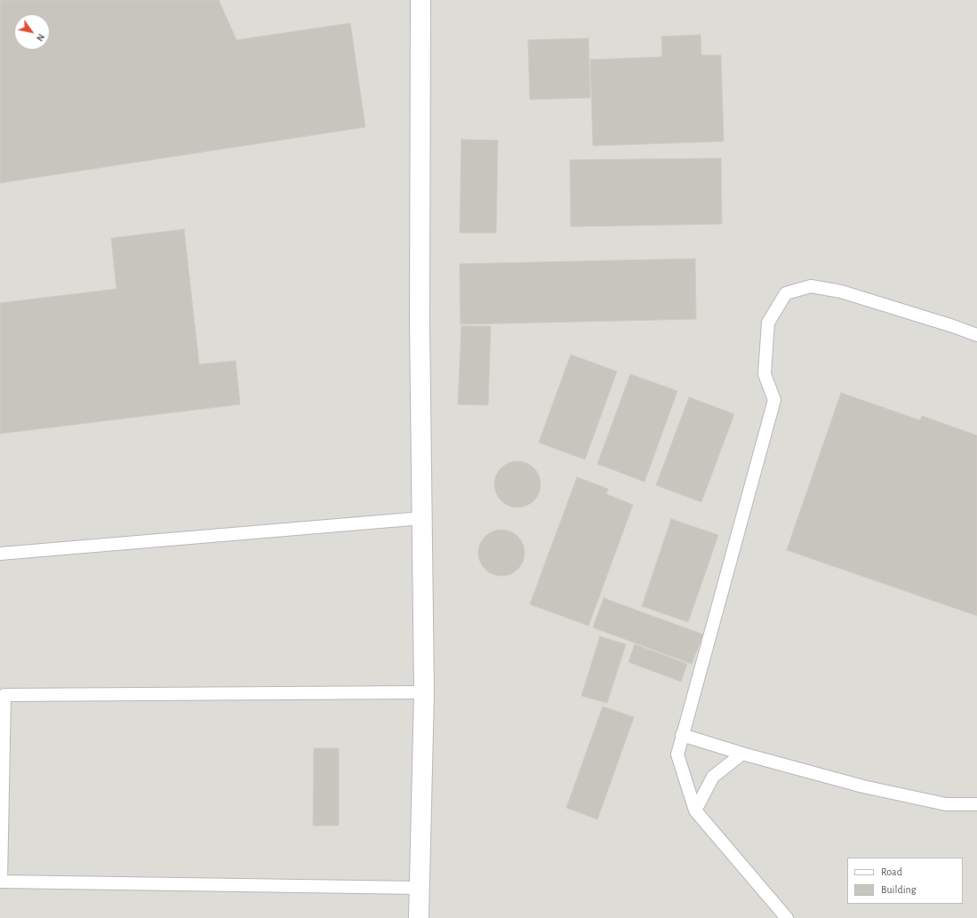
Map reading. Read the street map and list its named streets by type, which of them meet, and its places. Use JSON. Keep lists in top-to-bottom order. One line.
{"legend":["Road","Building"],"north":"bottom right"}
